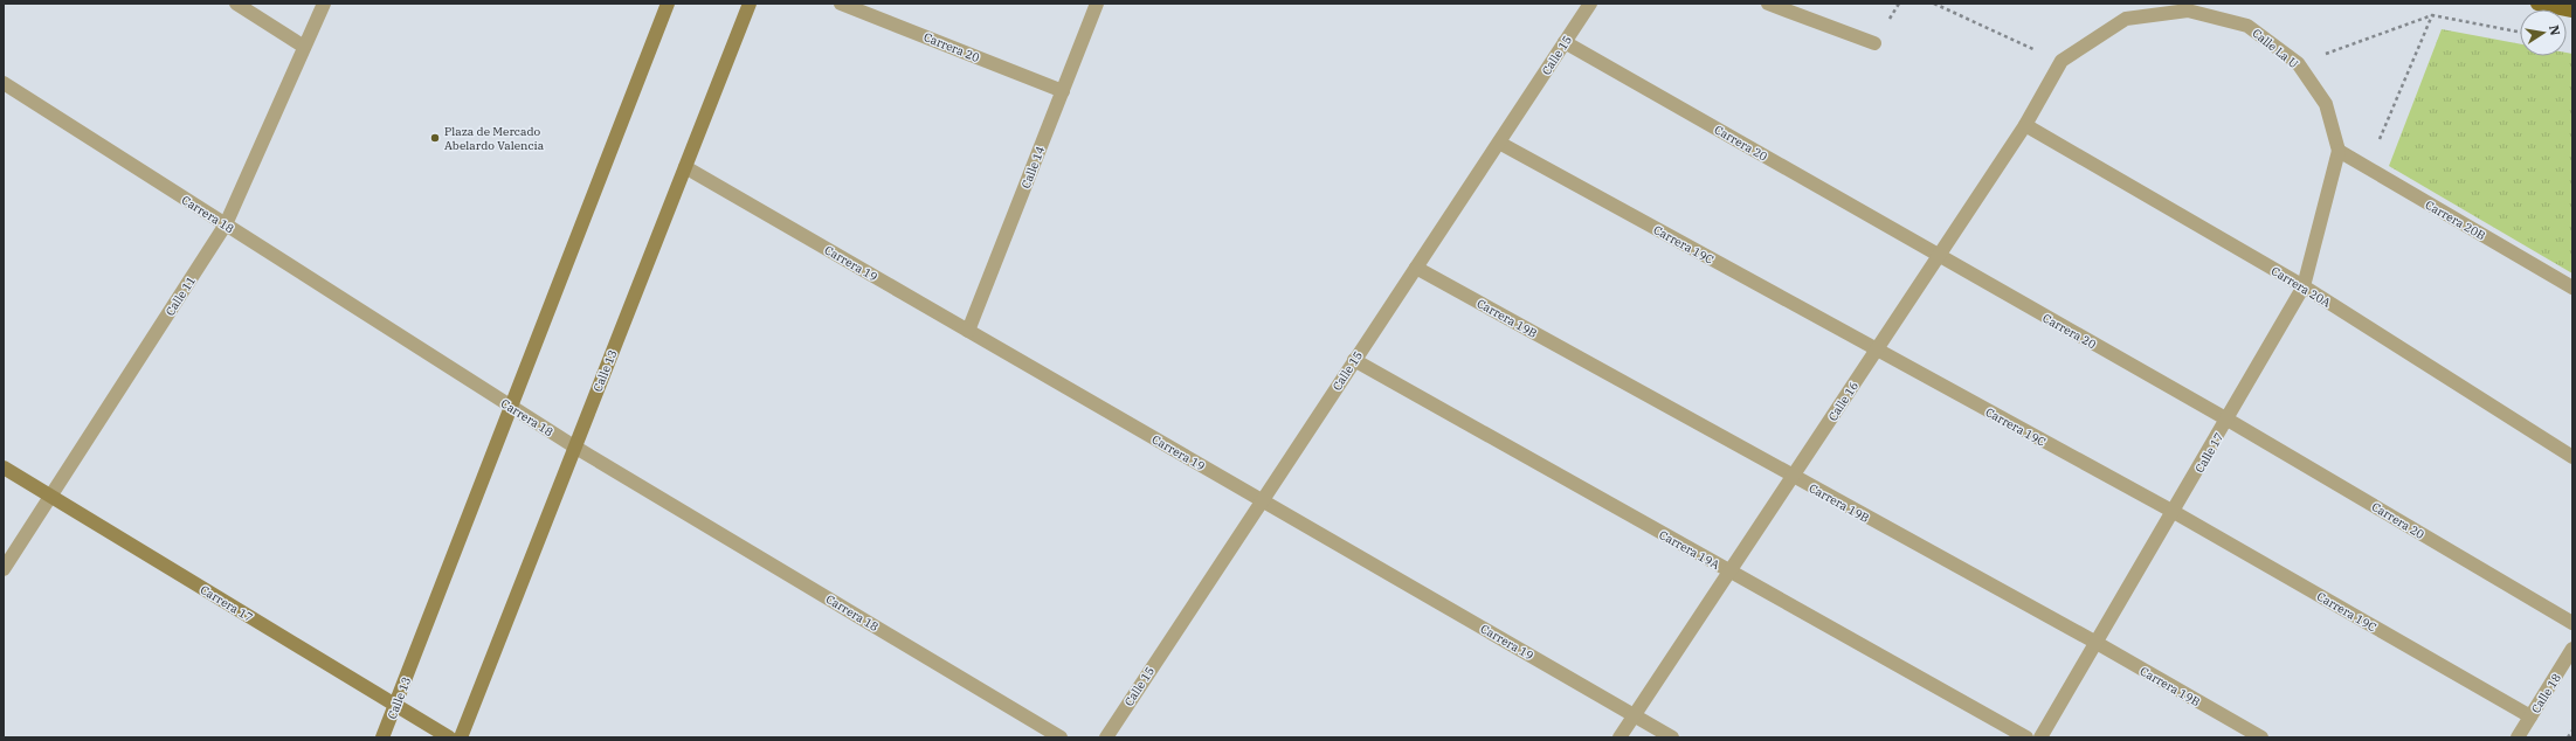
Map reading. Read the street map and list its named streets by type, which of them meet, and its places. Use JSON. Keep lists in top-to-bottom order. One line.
{"streets":{"street":["Carrera 20","Calle La U","Calle 15","Calle 14","Carrera 18","Carrera 20B","Carrera 19C","Carrera 19","Carrera 20A","Calle 11","Carrera 19B","Calle 13","Calle 16","Calle 17","Carrera 19A","Carrera 17","Calle 18"]},"crossings":[["Carrera 20","Calle 15"],["Carrera 20","Calle 14"],["Carrera 20","Calle 16"],["Carrera 20","Calle 17"],["Calle La U","Carrera 20B"],["Calle La U","Calle 16"],["Calle La U","Calle 17"],["Calle 15","Carrera 19C"],["Calle 15","Carrera 19"],["Calle 15","Carrera 19B"],["Calle 15","Carrera 19A"],["Calle 14","Carrera 19"],["Carrera 18","Calle 11"],["Carrera 18","Calle 13"],["Carrera 20B","Calle 17"],["Carrera 19C","Calle 16"],["Carrera 19C","Calle 17"],["Carrera 19C","Calle 18"],["Carrera 19","Calle 13"],["Carrera 19","Calle 16"],["Carrera 20A","Calle 16"],["Carrera 20A","Calle 17"],["Calle 11","Carrera 17"],["Carrera 19B","Calle 16"],["Carrera 19B","Calle 17"],["Calle 13","Carrera 17"],["Calle 16","Carrera 19A"]],"places":["Plaza de Mercado Abelardo Valencia"],"north":"right"}
